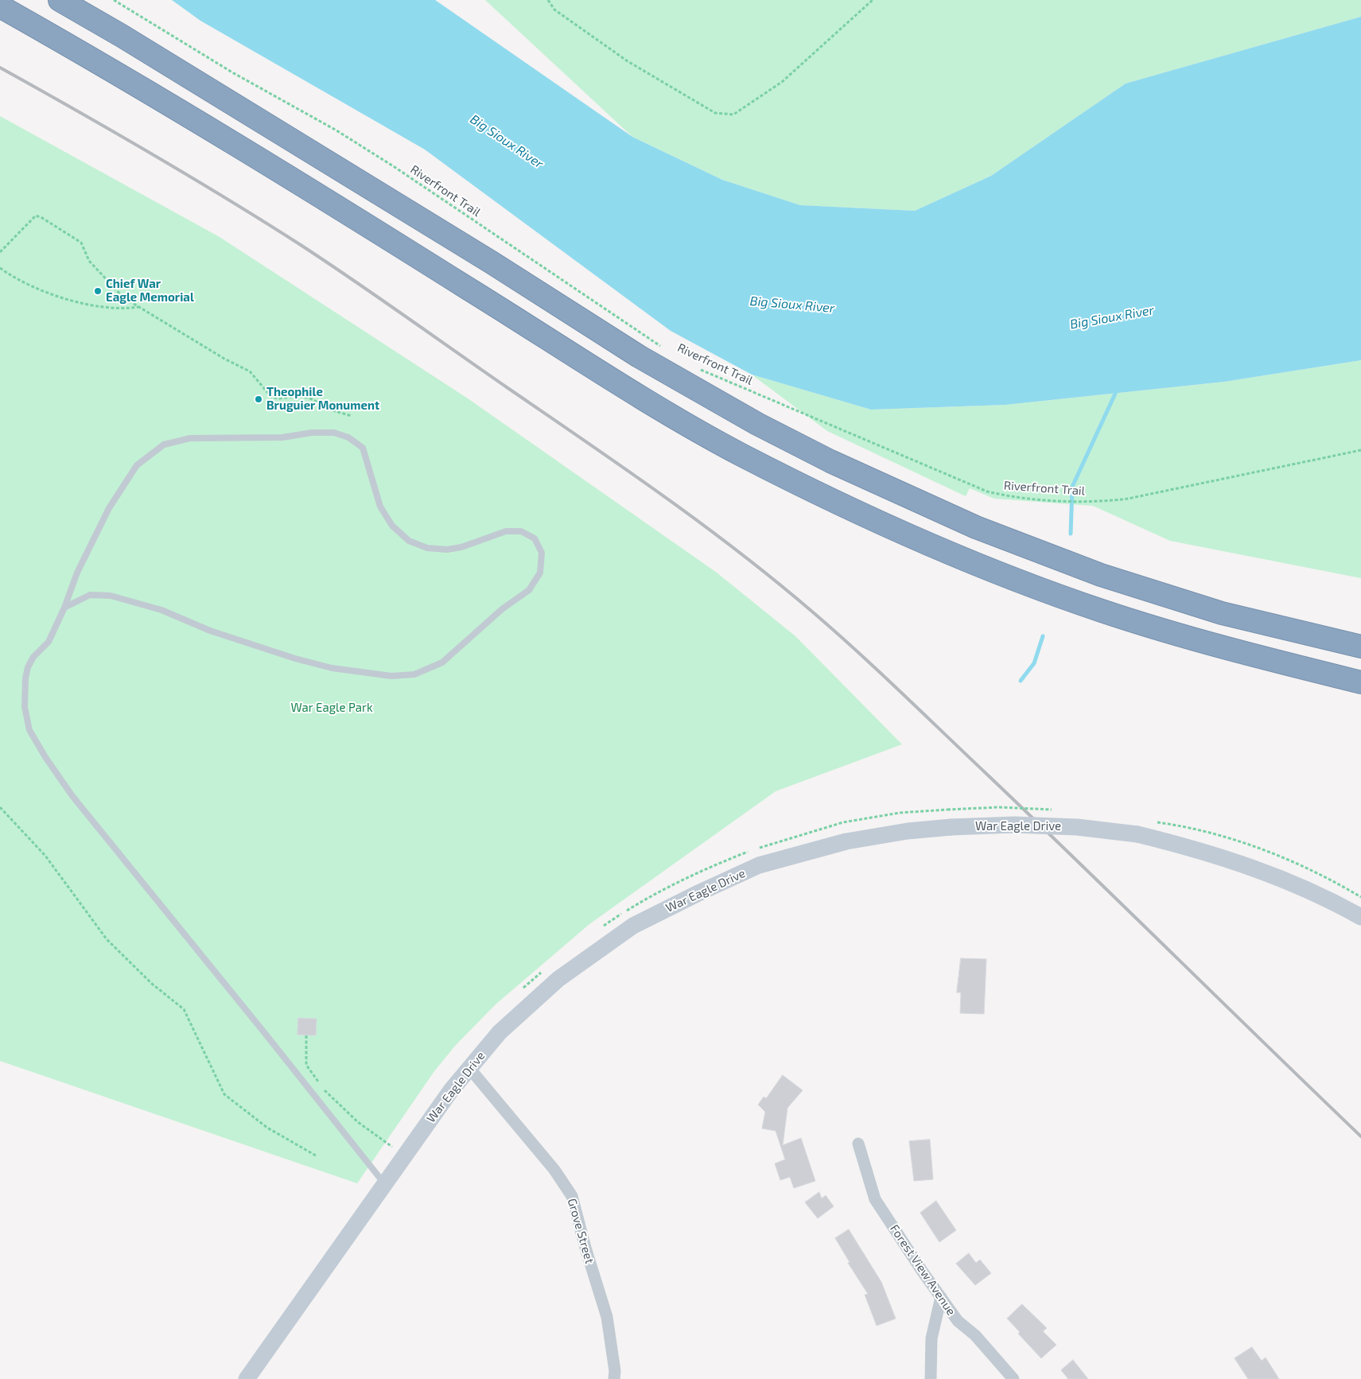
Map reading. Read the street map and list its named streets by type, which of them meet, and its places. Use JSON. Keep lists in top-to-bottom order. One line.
{"streets":{"main road":["War Eagle Drive"],"street":["Grove Street","Forest View Avenue"],"path":["Riverfront Trail"]},"crossings":[["War Eagle Drive","Grove Street"]],"water":["Big Sioux River"],"parks":["War Eagle Park"],"places":["Chief War Eagle Memorial","Theophile Bruguier Monument"]}
